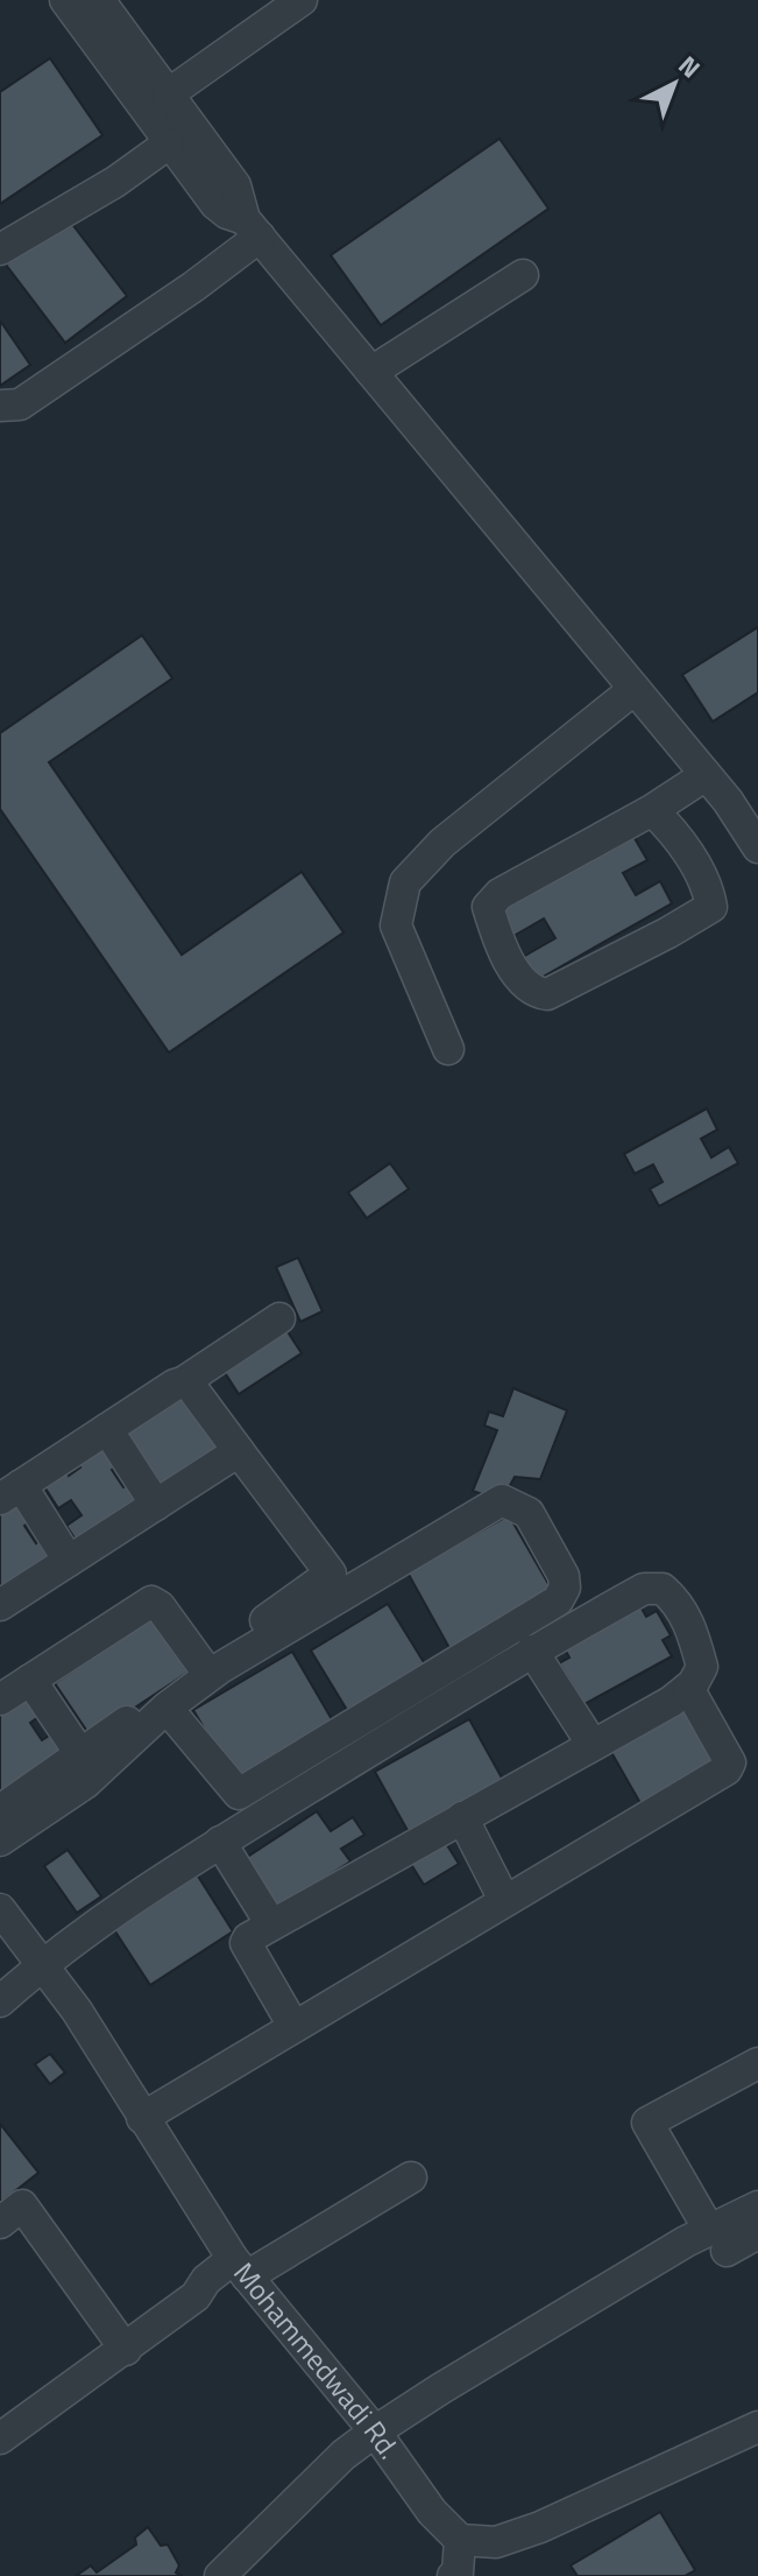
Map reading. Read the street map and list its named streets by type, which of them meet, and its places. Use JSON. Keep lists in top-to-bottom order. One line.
{"streets":{"street":["Mohammedwadi Rd."]},"north":"top right"}
